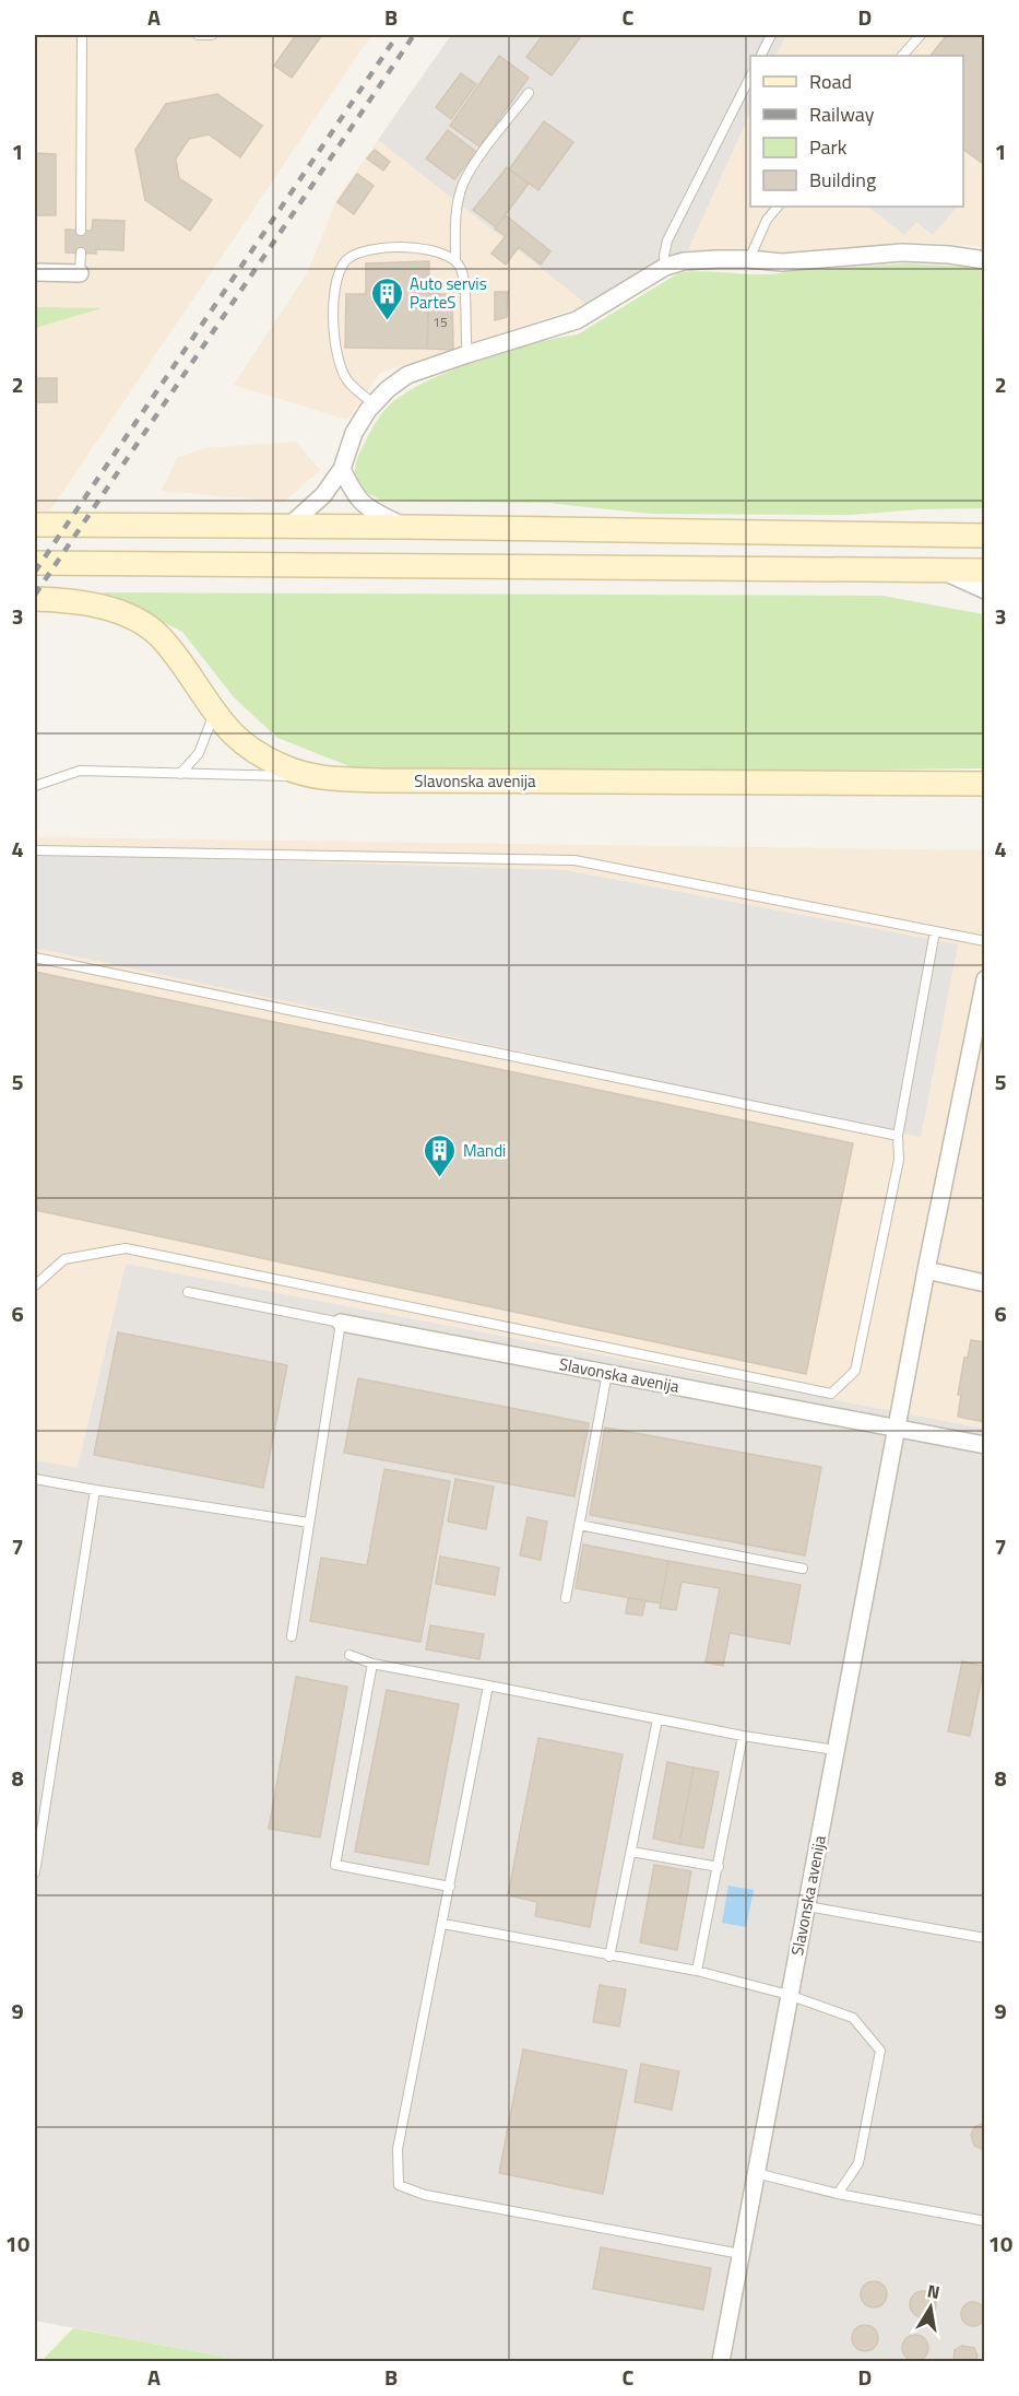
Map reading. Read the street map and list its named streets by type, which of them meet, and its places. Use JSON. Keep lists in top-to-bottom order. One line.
{"streets":{"main road":["Slavonska avenija"]},"places":{"building":["Auto servis ParteS","Mandi"]},"house_numbers":["15"],"legend":["Road","Railway","Park","Building"],"north":"top","grid":{"columns":["A","B","C","D"],"rows":["1","2","3","4","5","6","7","8","9","10"]}}
